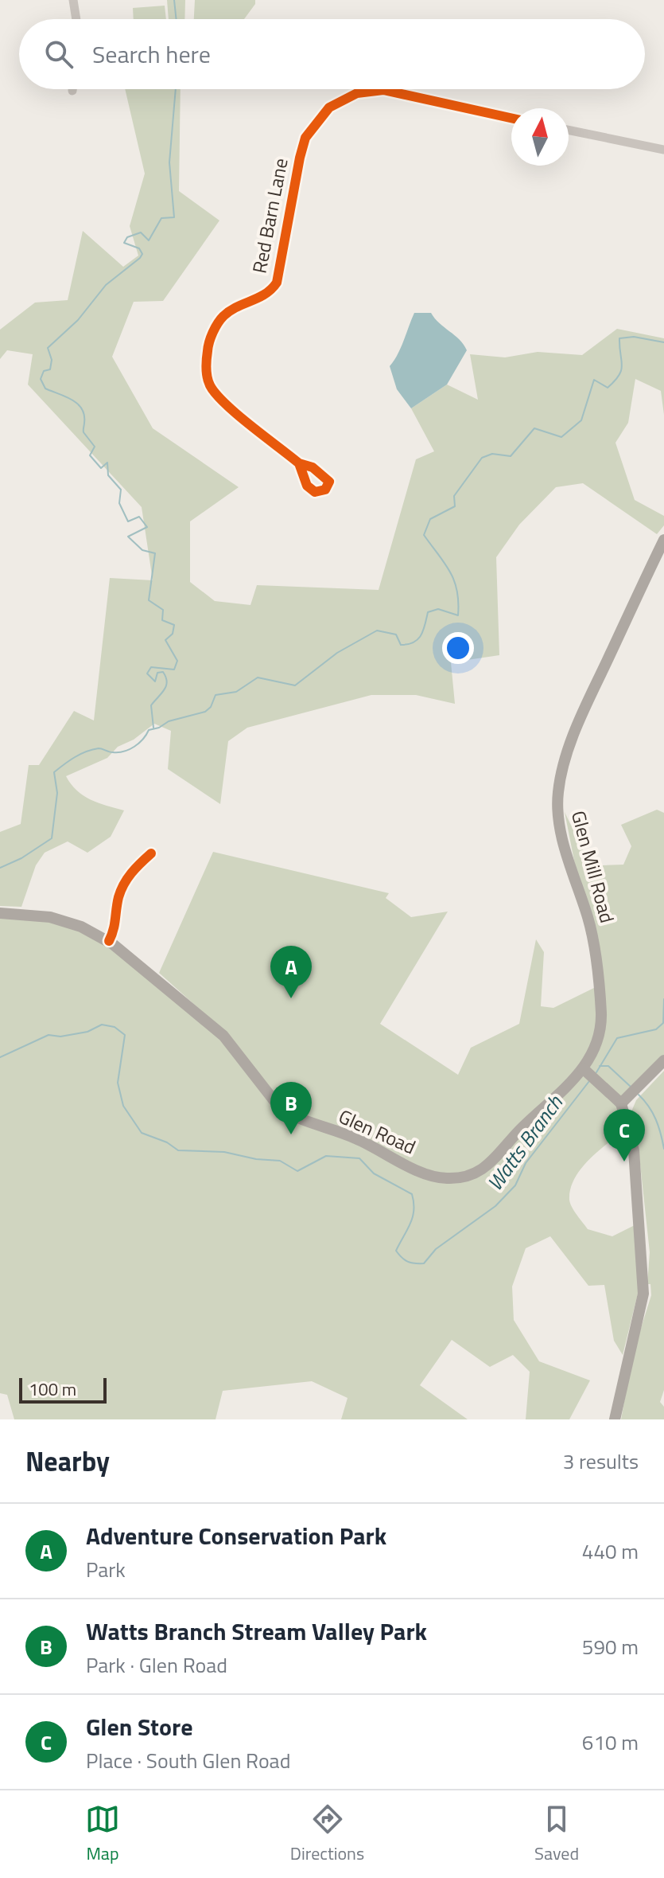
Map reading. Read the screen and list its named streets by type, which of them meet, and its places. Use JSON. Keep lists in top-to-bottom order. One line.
{"streets":{"main road":["Glen Mill Road","Glen Road"],"street":["Red Barn Lane"]},"crossings":[["Glen Mill Road","Glen Road"]],"water":["Watts Branch"],"scale_bar":"100 m","north":"top","page":{"search":"Search here","pins":["A","B","C"],"scale":"100 m","heading":["Nearby","3 results"],"list":[{"mark":"A","name":"Adventure Conservation Park","note":"Park","value":"440 m"},{"mark":"B","name":"Watts Branch Stream Valley Park","note":"Park · Glen Road","value":"590 m"},{"mark":"C","name":"Glen Store","note":"Place · South Glen Road","value":"610 m"}],"nav":["Map","Directions","Saved"]}}
